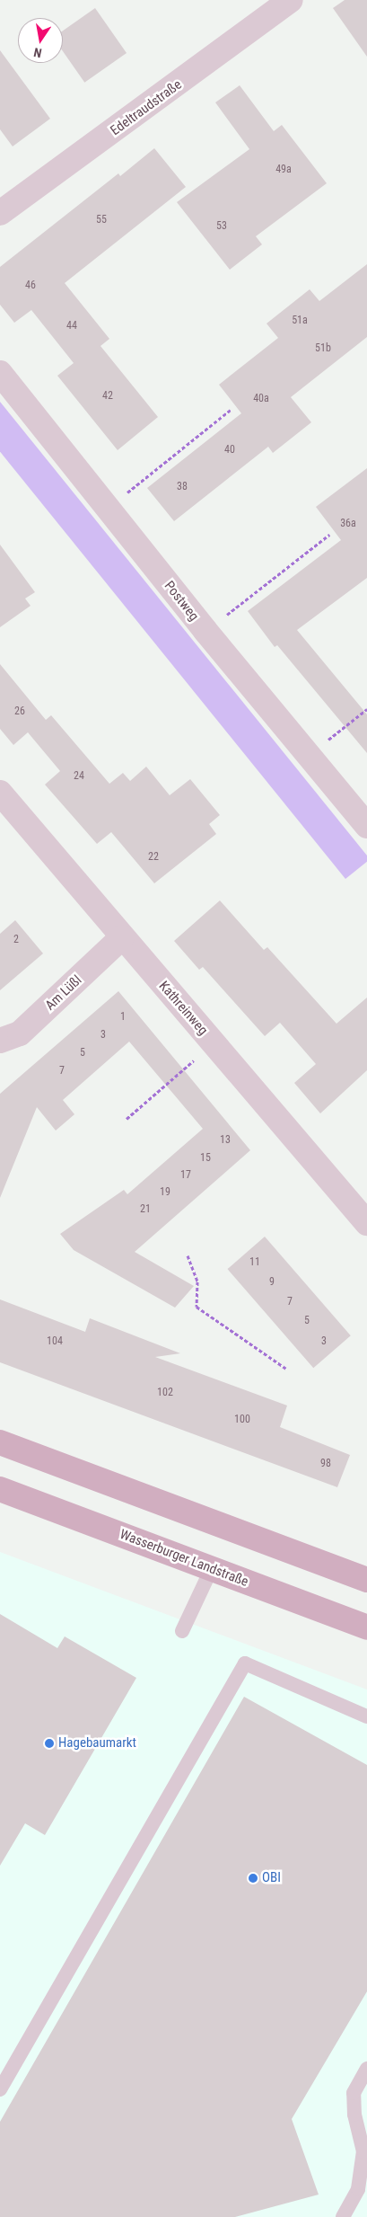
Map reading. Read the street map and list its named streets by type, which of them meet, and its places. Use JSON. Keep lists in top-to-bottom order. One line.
{"streets":{"main road":["Wasserburger Landstraße"],"street":["Edeltraudstraße","Postweg","Am Lüßl","Kathreinweg"]},"crossings":[["Am Lüßl","Kathreinweg"]],"places":["Hagebaumarkt","OBI"],"house_numbers":["49a","55","53","46","51a","44","51b","42","40a","40","38","36a","26","24","22","2","1","3","5","7","13","15","17","19","21","11","9","7","5","104","3","102","100","98"],"north":"bottom"}
